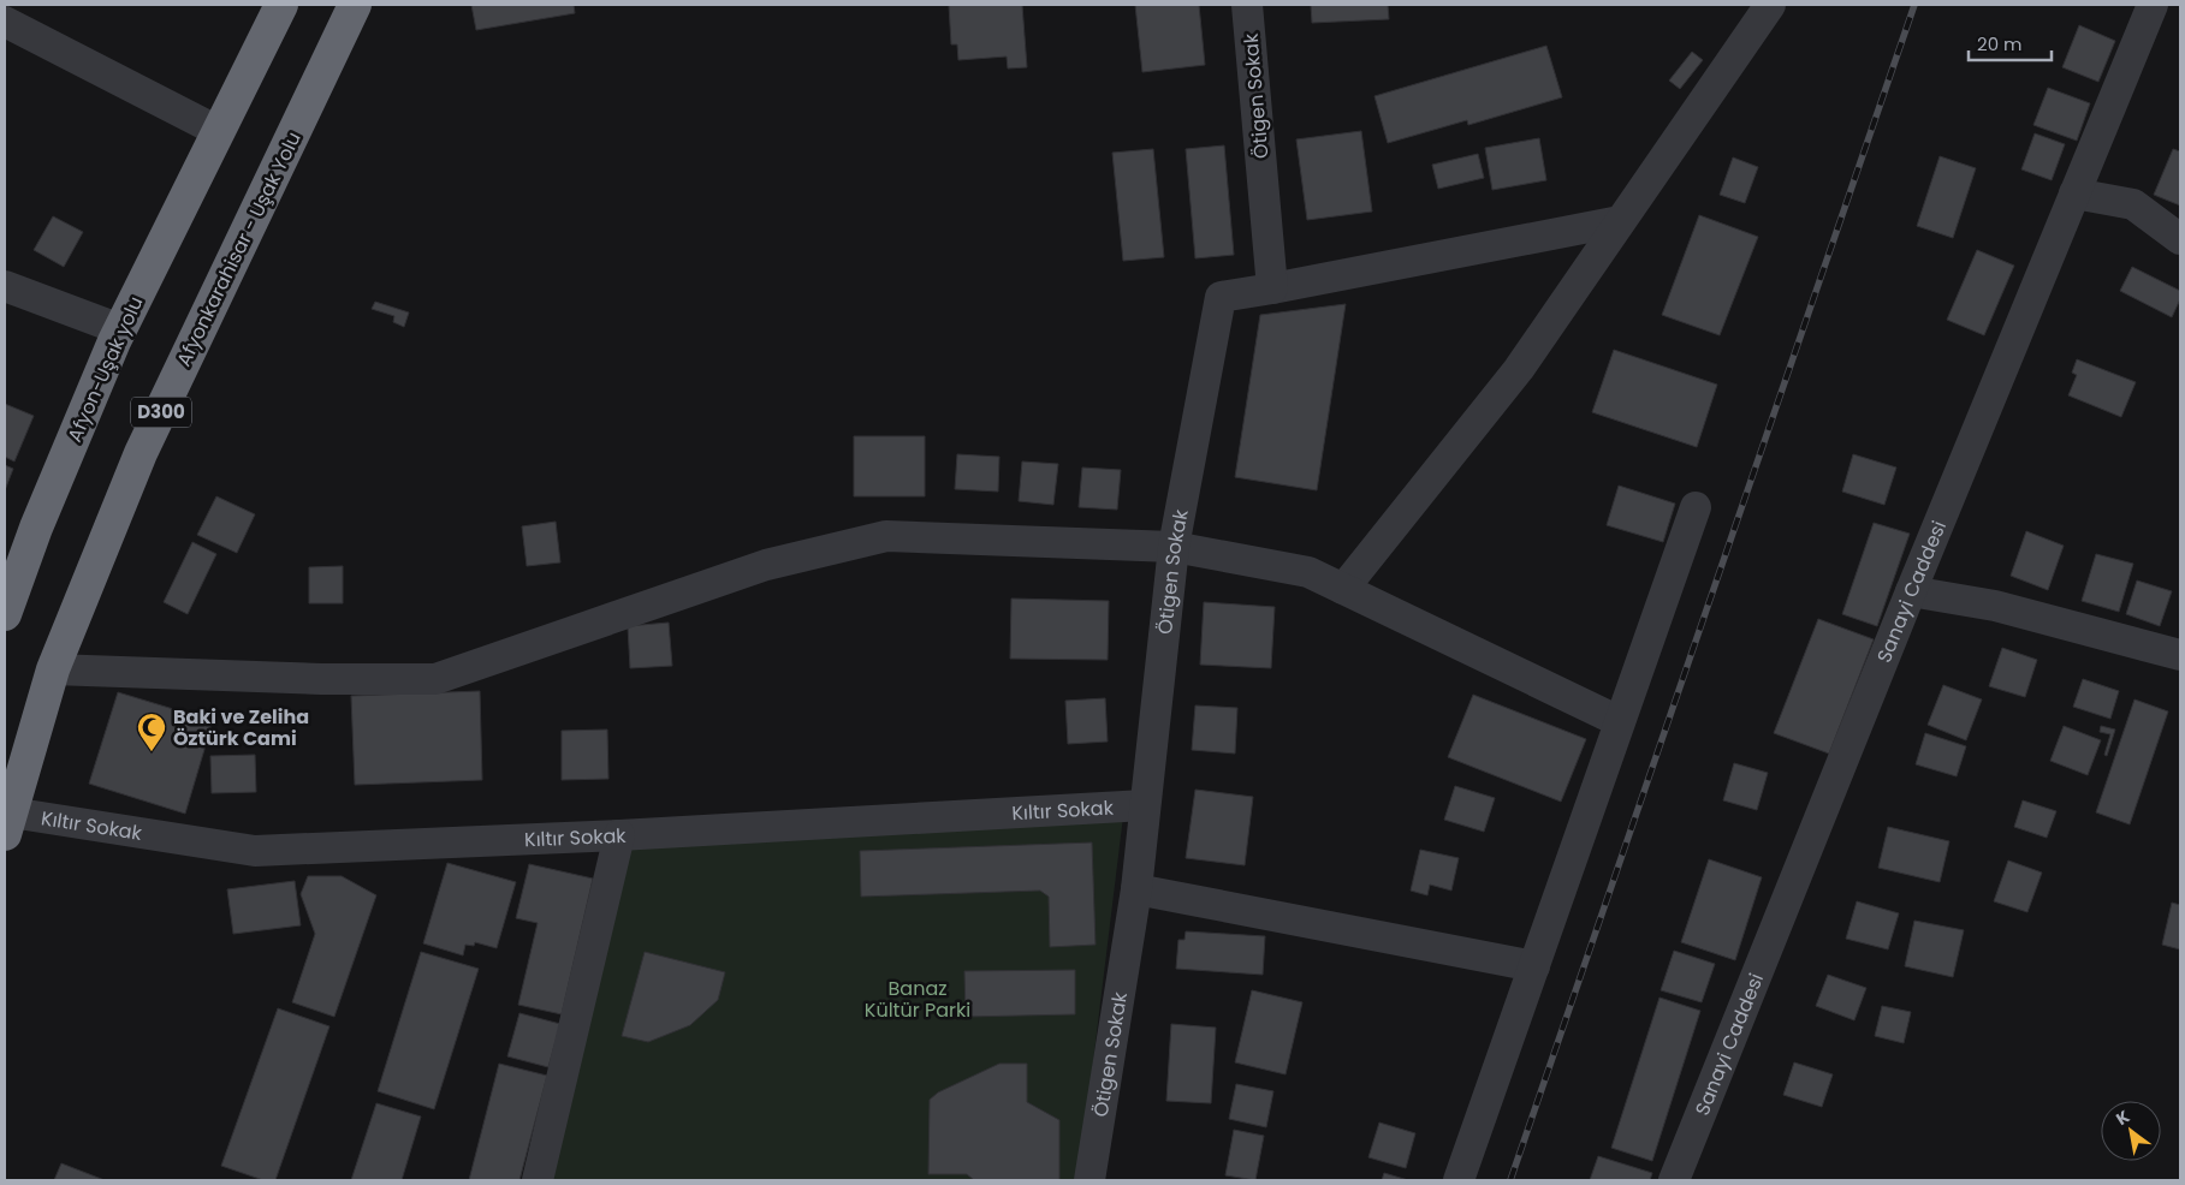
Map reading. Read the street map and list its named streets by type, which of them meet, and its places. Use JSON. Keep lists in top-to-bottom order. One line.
{"streets":{"highway":["Afyonkarahisar - Uşak Yolu","Afyon-Uşak yolu","D300"],"street":["Ötigen Sokak","Sanayi Caddesi","Kıltır Sokak"]},"crossings":[["Ötigen Sokak","Kıltır Sokak"],["Afyonkarahisar - Uşak Yolu","Kıltır Sokak"]],"parks":["Banaz Kültür Parki"],"places":{"mosque":["Baki ve Zeliha Öztürk Cami"]},"scale_bar":"20 m","north":"top left"}
